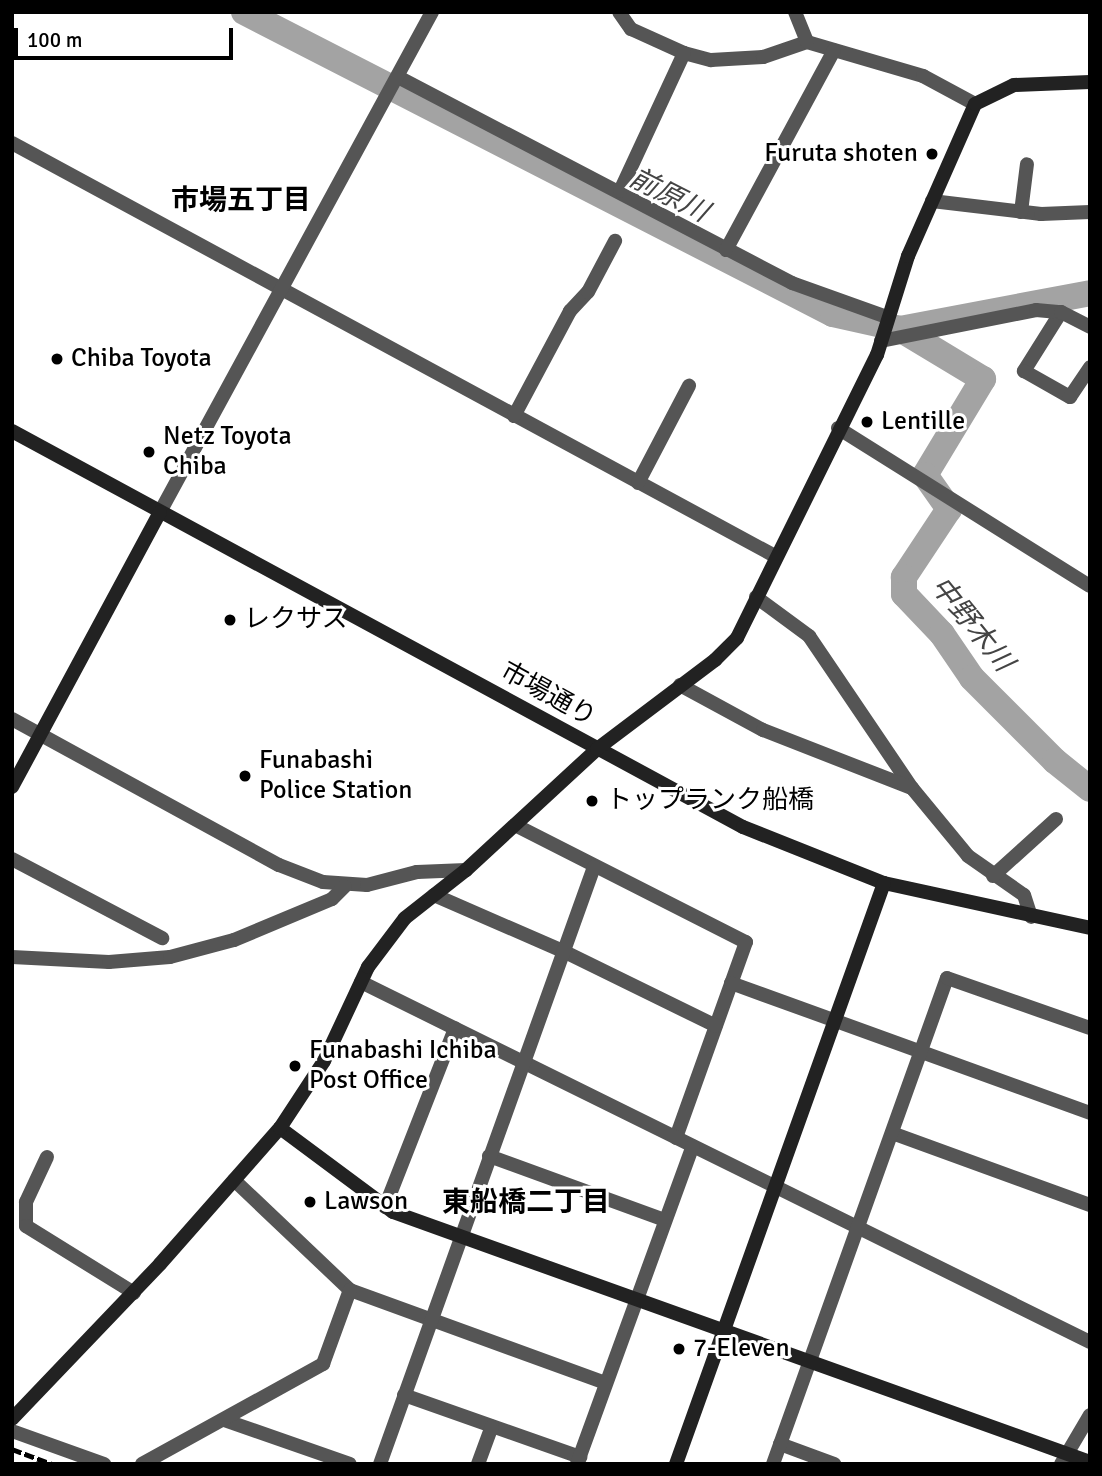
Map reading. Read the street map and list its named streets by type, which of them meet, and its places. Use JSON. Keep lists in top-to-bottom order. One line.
{"streets":{"street":["市場通り"]},"districts":["市場五丁目","東船橋二丁目"],"water":["前原川","中野木川"],"places":["Furuta shoten","Chiba Toyota","Lentille","Netz Toyota Chiba","レクサス","Funabashi Police Station","トップランク船橋","Funabashi Ichiba Post Office","Lawson","7-Eleven"],"scale_bar":"100 m"}
